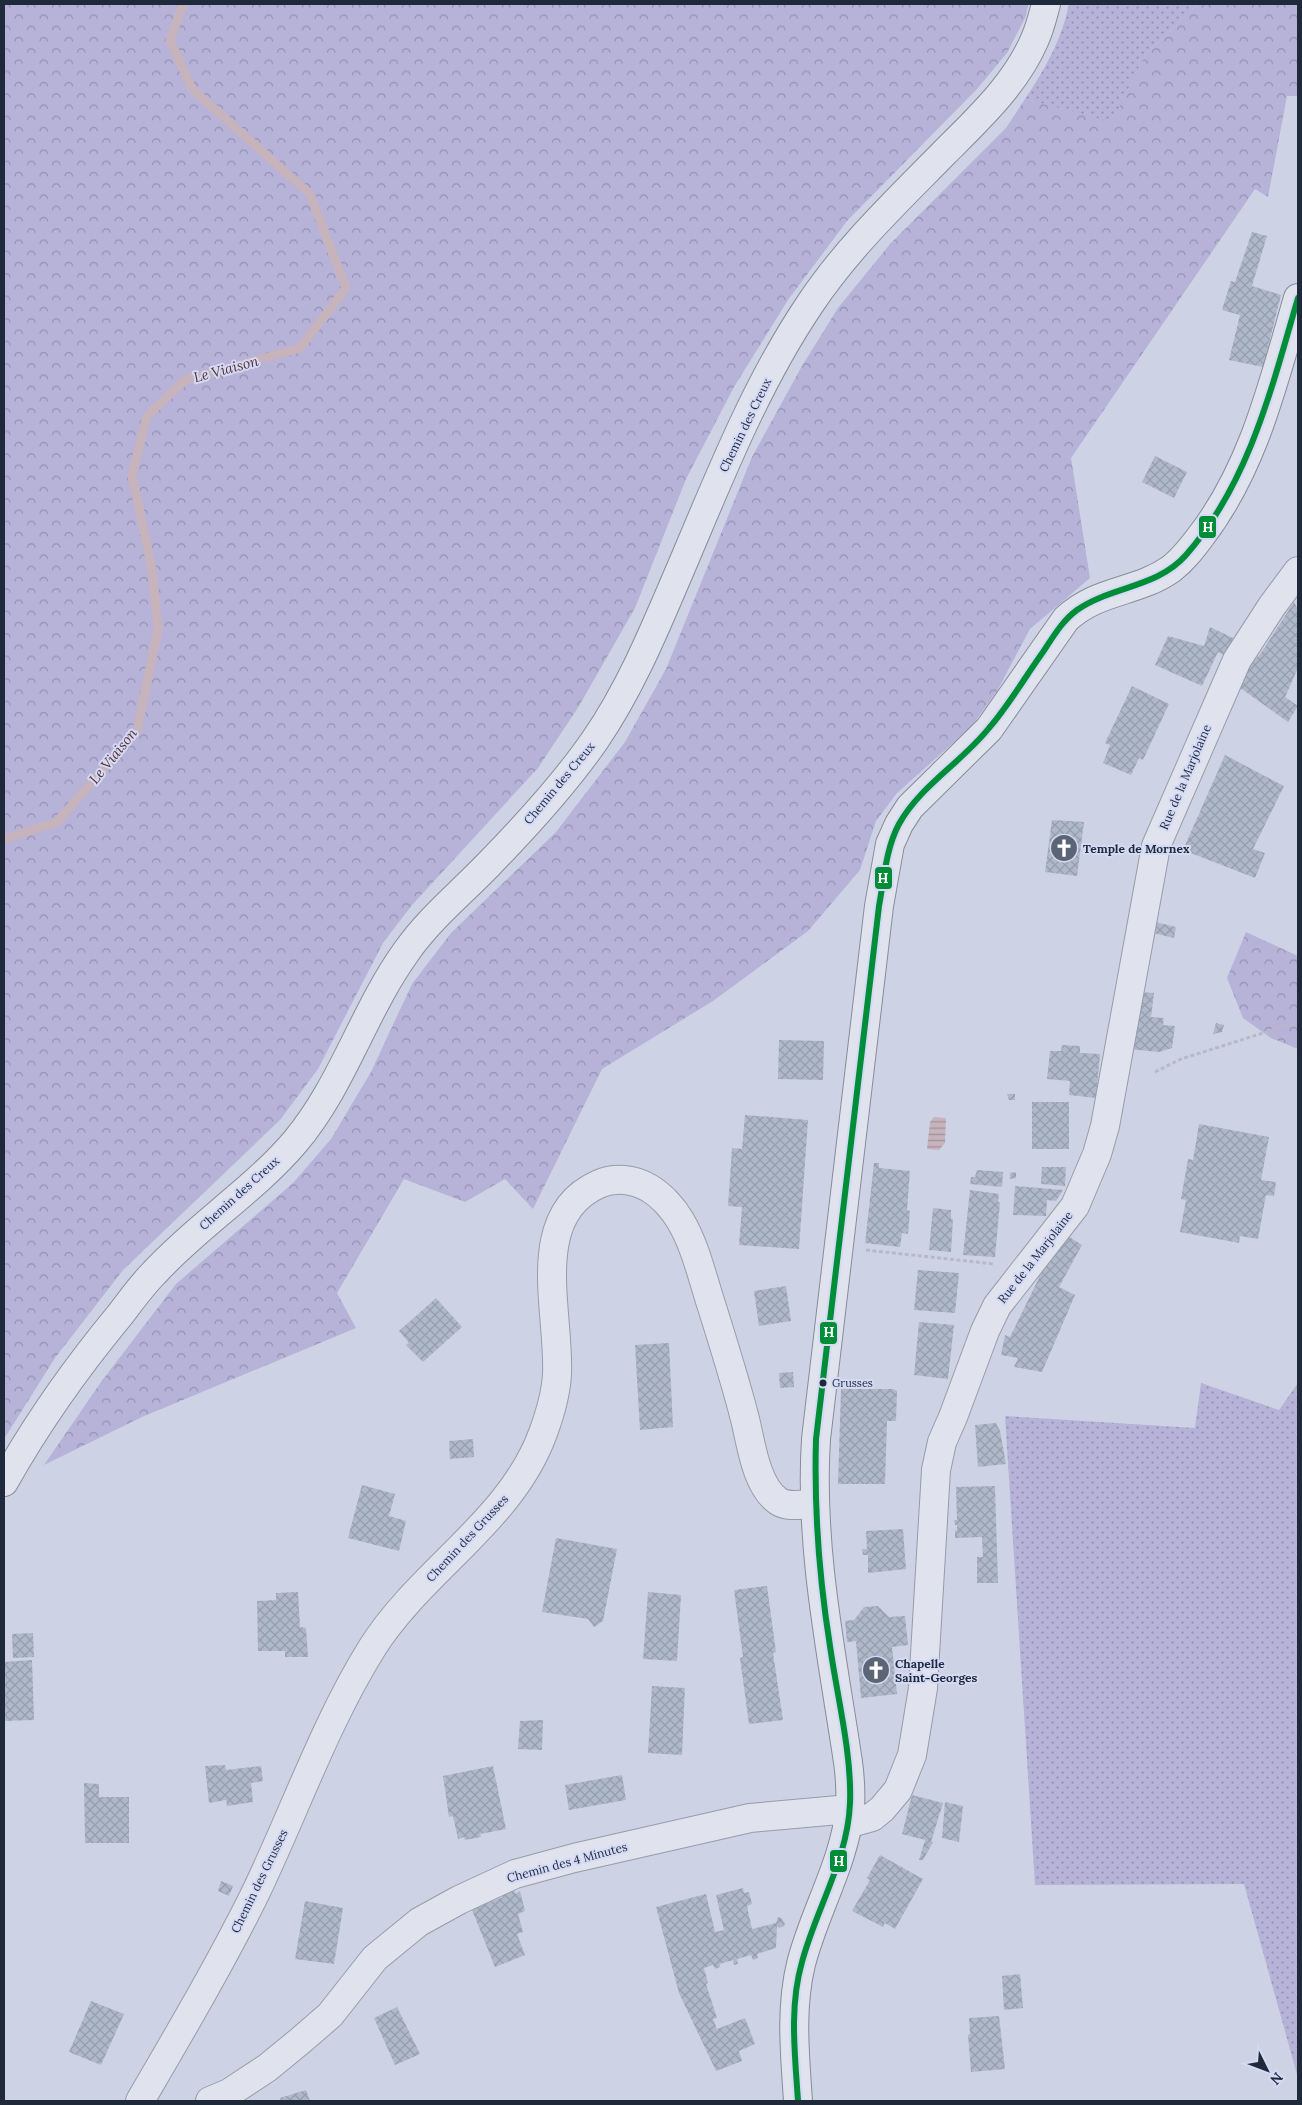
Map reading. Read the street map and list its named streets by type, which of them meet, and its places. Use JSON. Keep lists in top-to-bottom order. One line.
{"streets":{"street":["Chemin des Creux","Rue de la Marjolaine","Chemin des Grusses","Chemin des 4 Minutes"]},"crossings":[["Rue de la Marjolaine","Chemin des 4 Minutes"]],"water":["Le Viaison"],"places":{"church":["Temple de Mornex","Chapelle Saint-Georges"],"other":["Grusses"]},"lines":["transit line H"],"north":"bottom right"}
